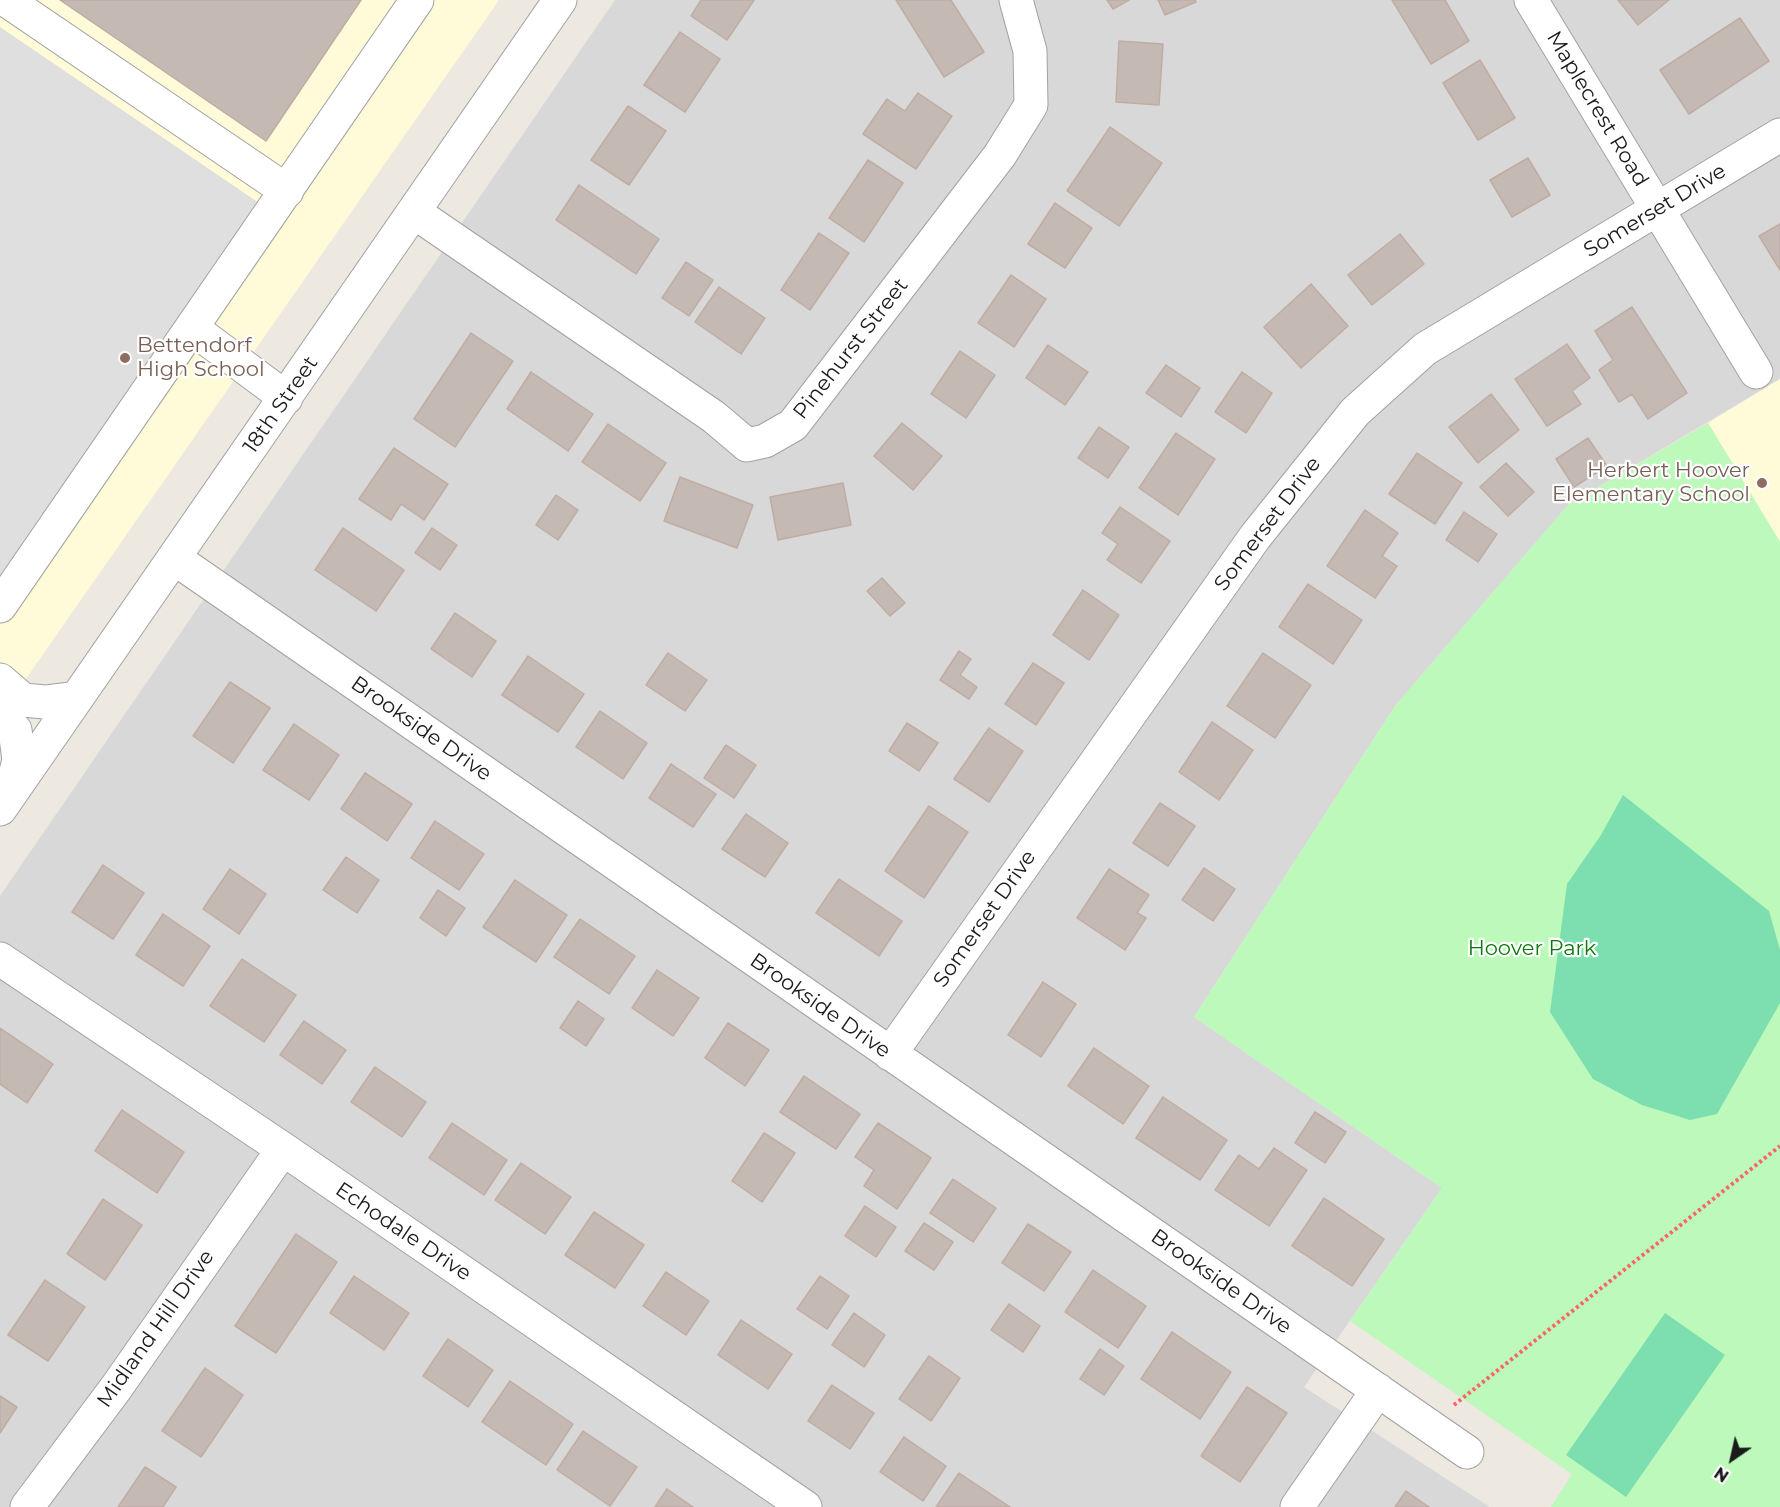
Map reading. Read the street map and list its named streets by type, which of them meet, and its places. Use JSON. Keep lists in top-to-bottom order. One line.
{"streets":{"street":["Maplecrest Road","Somerset Drive","Pinehurst Street","18th Street","Brookside Drive","Echodale Drive","Midland Hill Drive"]},"crossings":[["Maplecrest Road","Somerset Drive"],["Somerset Drive","Brookside Drive"],["Pinehurst Street","18th Street"],["18th Street","Brookside Drive"],["Echodale Drive","Midland Hill Drive"]],"parks":["Hoover Park"],"places":["Bettendorf High School","Herbert Hoover Elementary School"],"north":"bottom left"}
